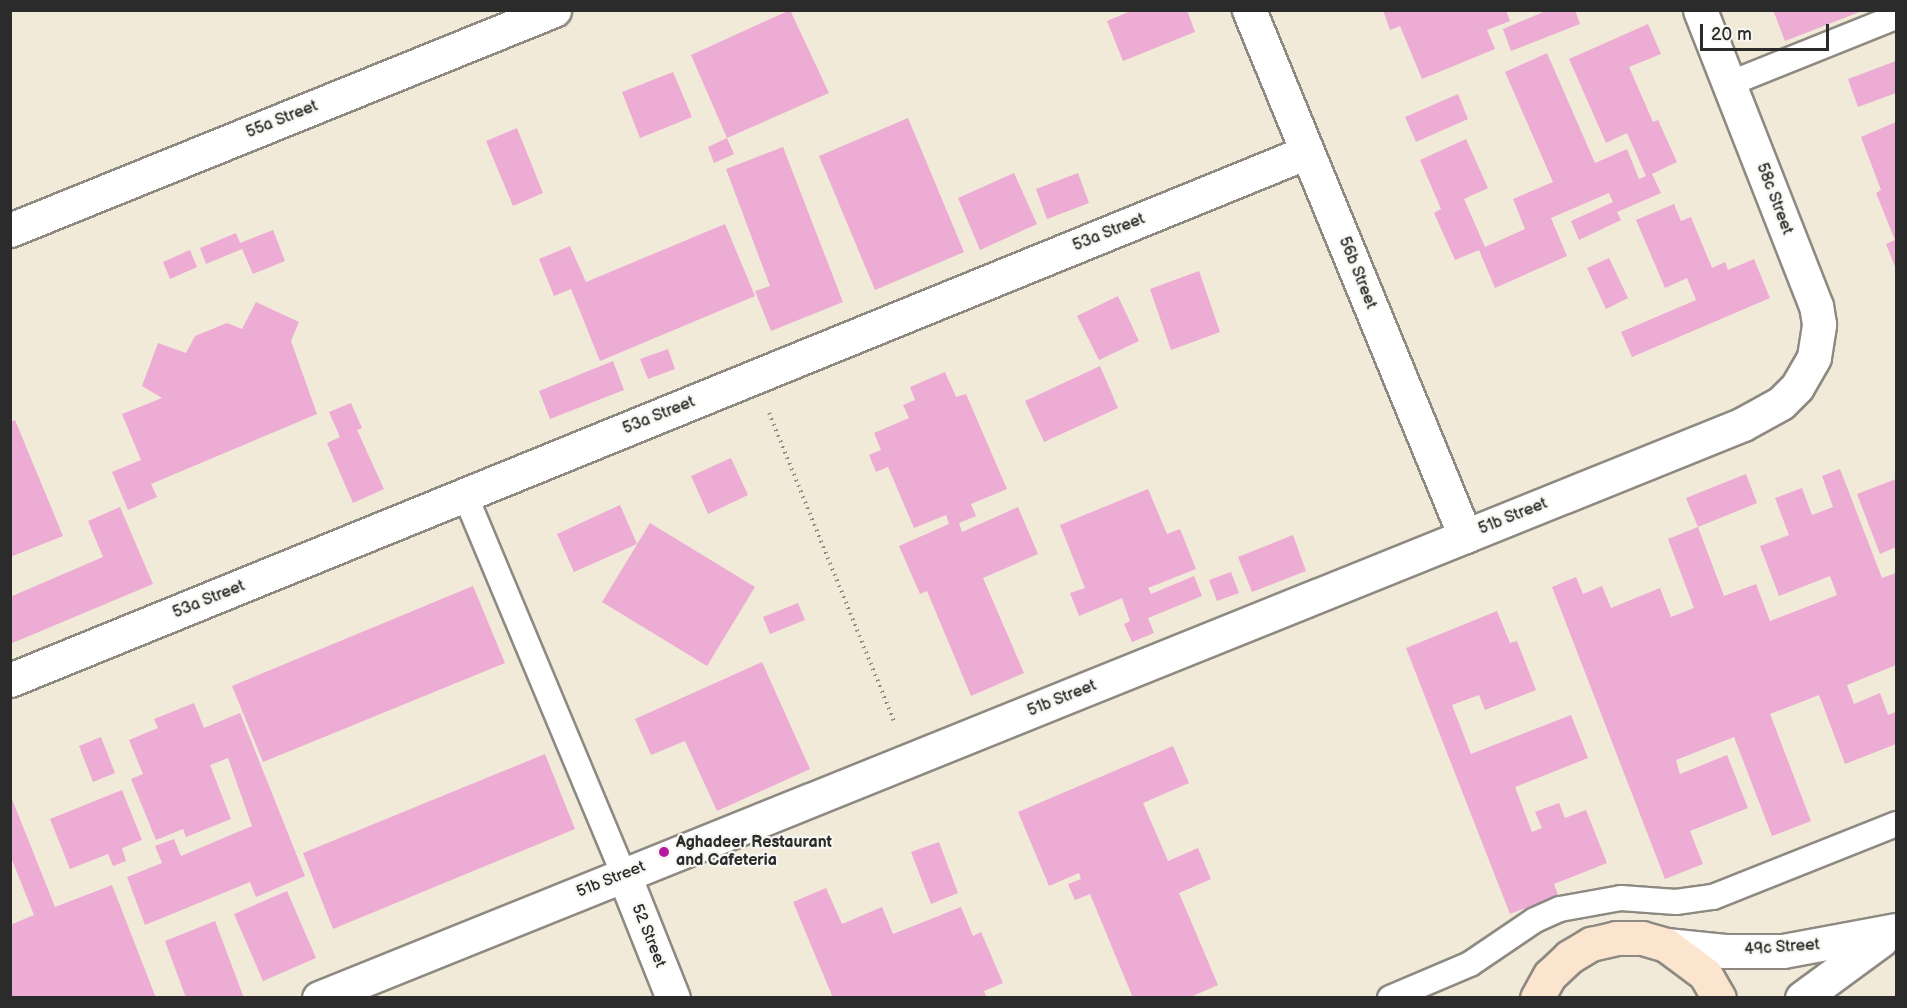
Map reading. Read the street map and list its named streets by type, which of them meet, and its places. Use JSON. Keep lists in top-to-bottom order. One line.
{"streets":{"street":["55a Street","58c Street","53a Street","56b Street","51b Street","52 Street","49c Street"]},"crossings":[["58c Street","51b Street"],["53a Street","56b Street"],["56b Street","51b Street"],["51b Street","52 Street"]],"places":["Aghadeer Restaurant and Cafeteria"],"scale_bar":"20 m"}
